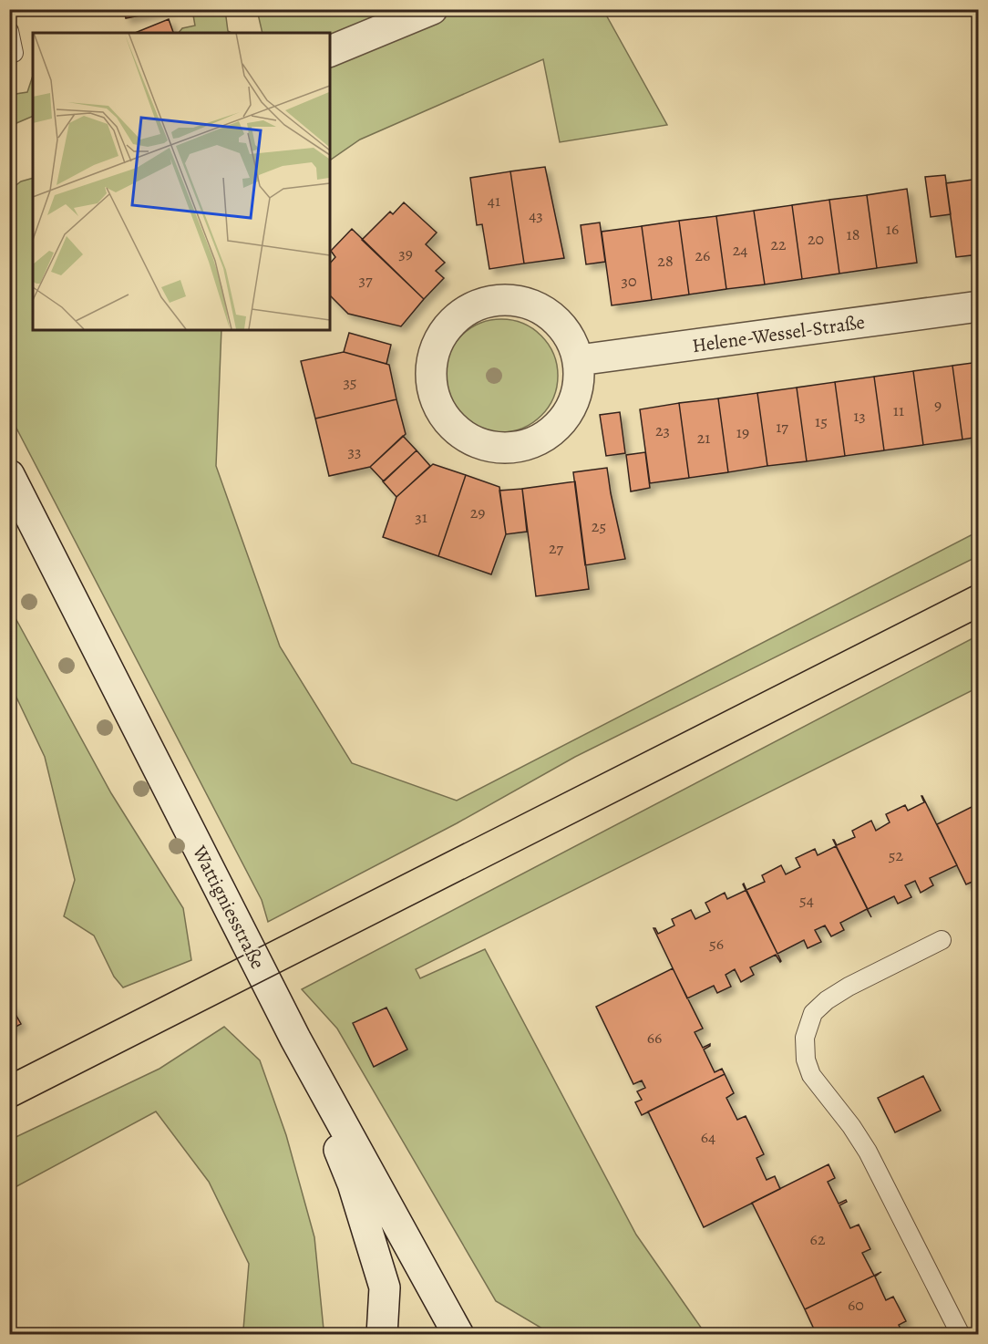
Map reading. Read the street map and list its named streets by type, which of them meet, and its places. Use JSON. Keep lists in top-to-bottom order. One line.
{"streets":{"street":["Helene-Wessel-Straße","Wattigniesstraße"]},"house_numbers":["41","43","16","18","20","22","24","39","26","28","37","30","35","9","11","13","15","17","23","19","21","33","29","31","25","27","52","54","56","66","64","62","60"]}
